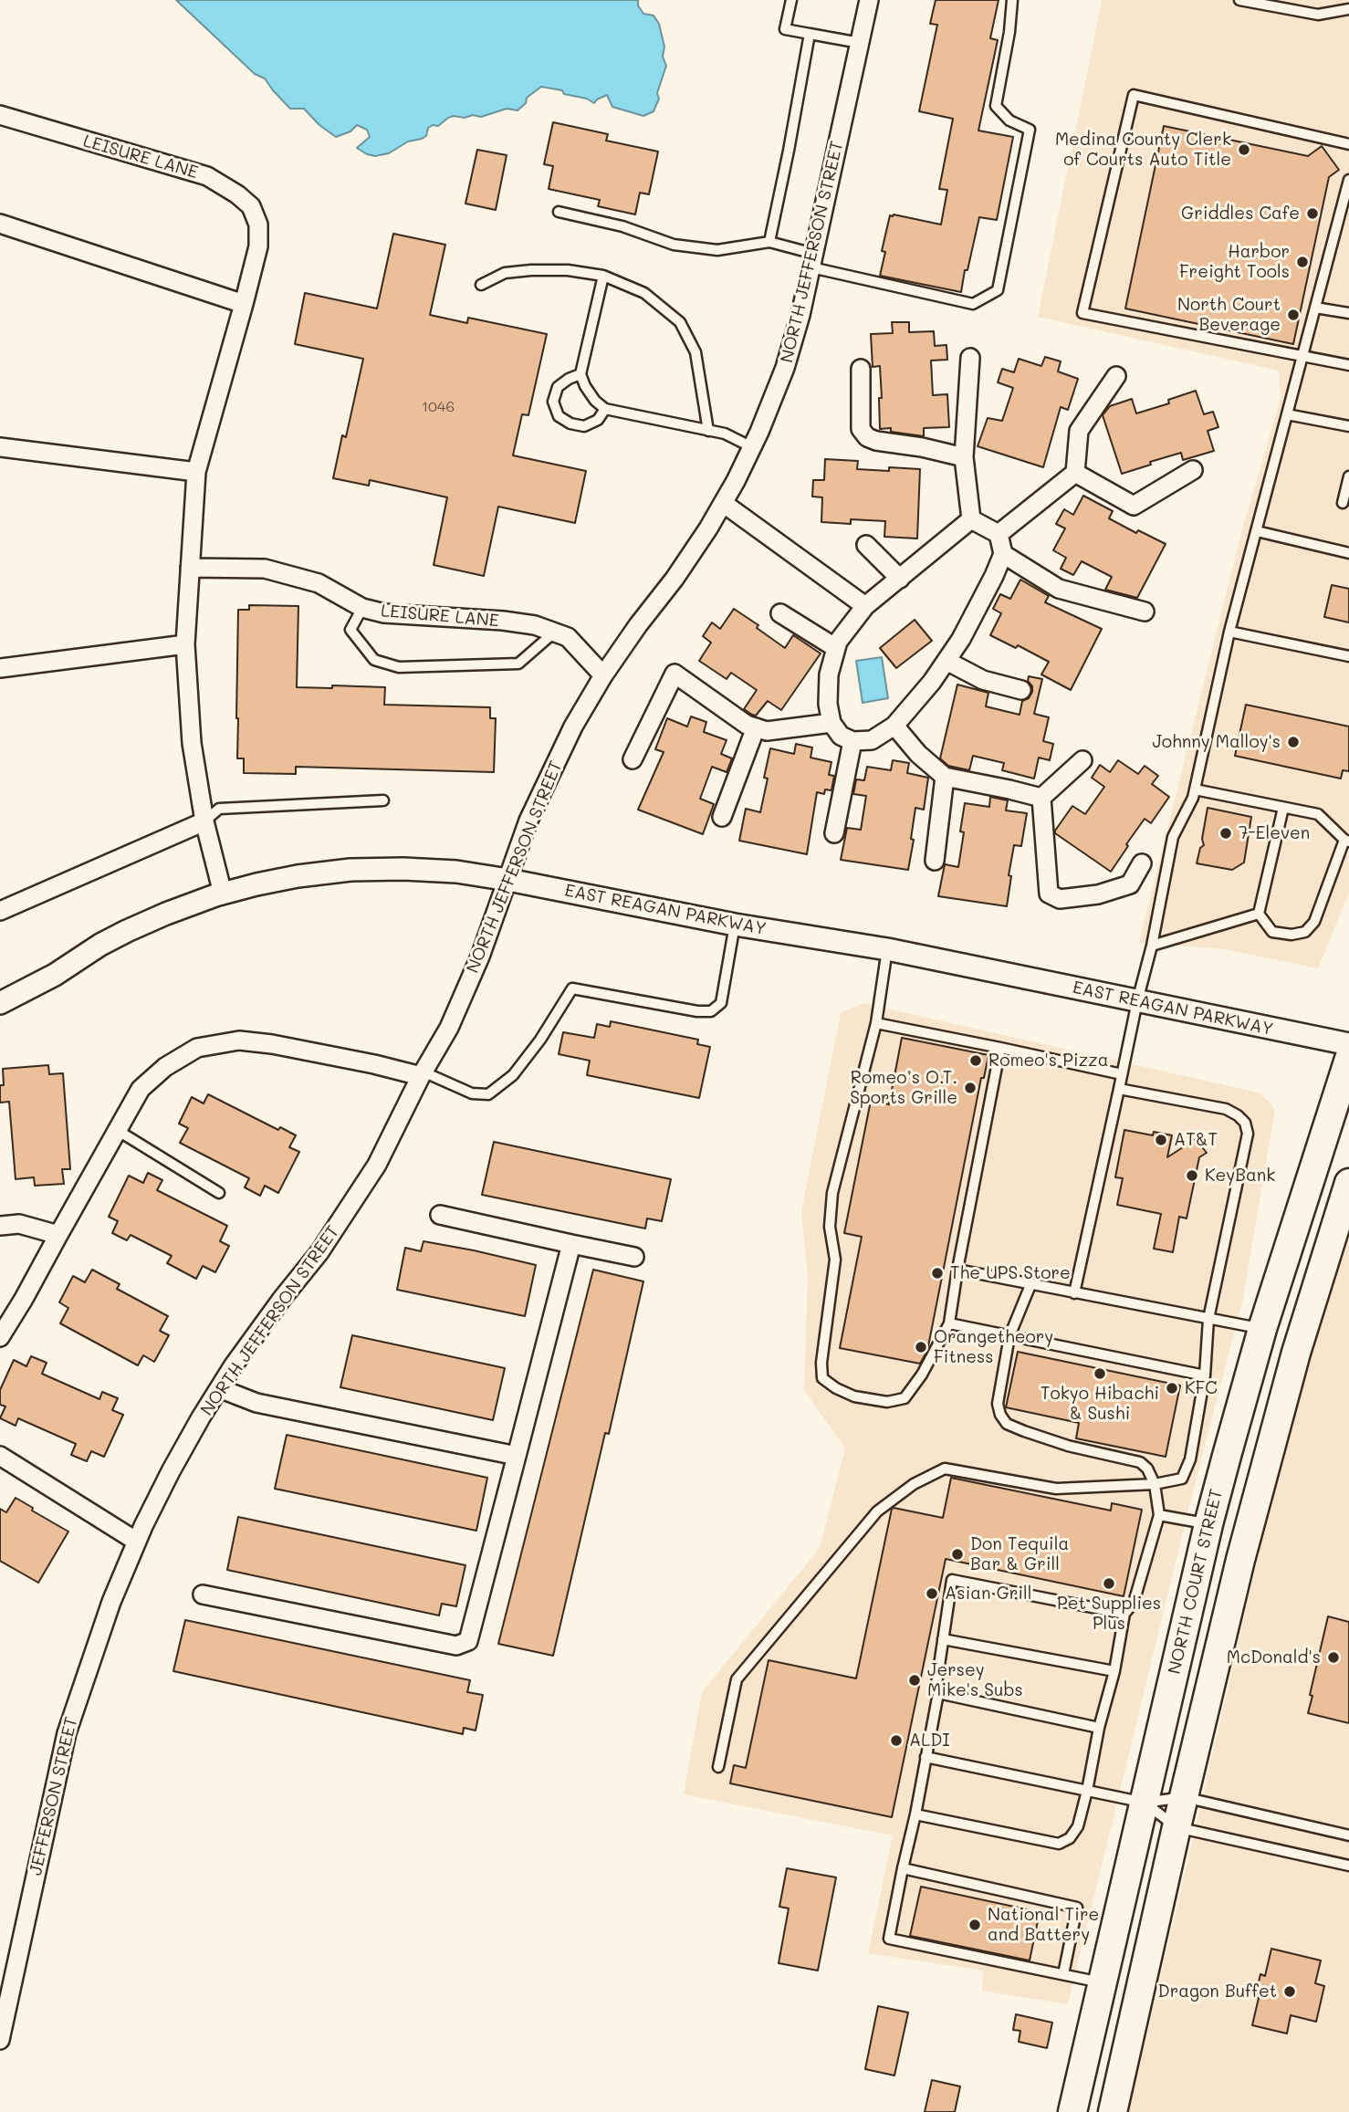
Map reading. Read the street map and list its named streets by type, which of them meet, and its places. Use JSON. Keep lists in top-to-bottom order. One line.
{"streets":{"main road":["NORTH COURT STREET"],"street":["LEISURE LANE","NORTH JEFFERSON STREET","EAST REAGAN PARKWAY","JEFFERSON STREET"]},"crossings":[["LEISURE LANE","NORTH JEFFERSON STREET"],["LEISURE LANE","EAST REAGAN PARKWAY"],["NORTH JEFFERSON STREET","EAST REAGAN PARKWAY"],["NORTH JEFFERSON STREET","JEFFERSON STREET"]],"places":["Medina County Clerk of Courts Auto Title","Griddles Cafe","Harbor Freight Tools","North Court Beverage","Johnny Malloy's","7-Eleven","Romeo's Pizza","Romeo’s O.T. Sports Grille","AT&T","KeyBank","The UPS Store","Orangetheory Fitness","Tokyo Hibachi & Sushi","KFC","Don Tequila Bar & Grill","Pet Supplies Plus","Asian Grill","McDonald's","Jersey Mike's Subs","ALDI","National Tire and Battery","Dragon Buffet"],"house_numbers":["1046"]}
